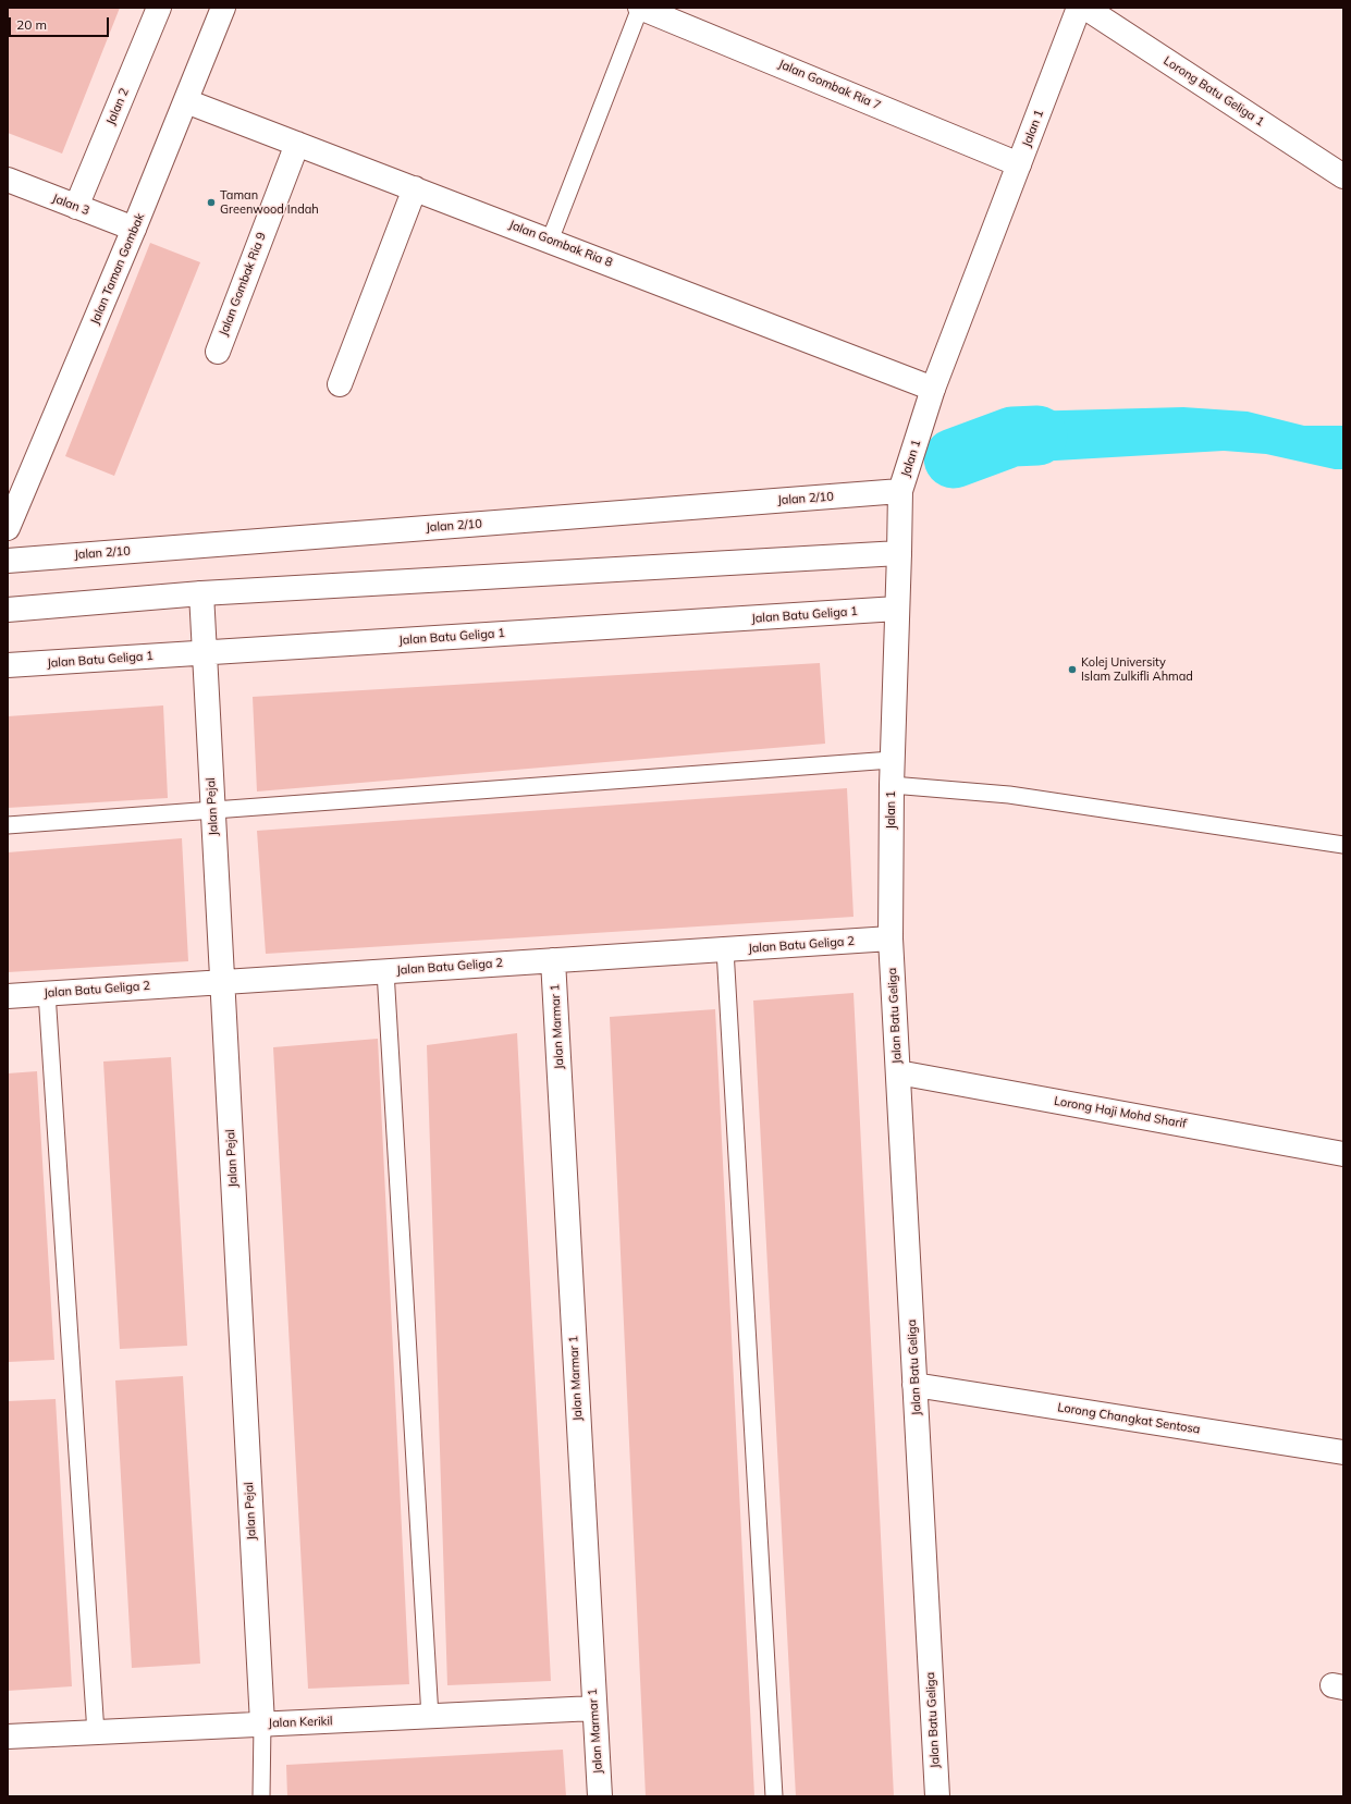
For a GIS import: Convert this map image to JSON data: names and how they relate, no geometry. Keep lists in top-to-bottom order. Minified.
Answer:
{"streets":{"street":["Jalan Gombak Ria 7","Lorong Batu Geliga 1","Jalan 2","Jalan 1","Jalan 3","Jalan Gombak Ria 8","Jalan Taman Gombak","Jalan Gombak Ria 9","Jalan 2/10","Jalan Batu Geliga 1","Jalan Pejal","Jalan Batu Geliga 2","Jalan Batu Geliga","Jalan Marmar 1","Lorong Haji Mohd Sharif","Lorong Changkat Sentosa","Jalan Kerikil"]},"crossings":[["Jalan Gombak Ria 7","Jalan 1"],["Jalan 2","Jalan 3"],["Jalan 1","Jalan Gombak Ria 8"],["Jalan 1","Jalan 2/10"],["Jalan 1","Jalan Batu Geliga 1"],["Jalan 1","Jalan Batu Geliga 2"],["Jalan 1","Jalan Batu Geliga"],["Jalan 3","Jalan Taman Gombak"],["Jalan Gombak Ria 8","Jalan Taman Gombak"],["Jalan Gombak Ria 8","Jalan Gombak Ria 9"],["Jalan Batu Geliga 1","Jalan Pejal"],["Jalan Pejal","Jalan Batu Geliga 2"],["Jalan Pejal","Jalan Kerikil"],["Jalan Batu Geliga 2","Jalan Batu Geliga"],["Jalan Batu Geliga 2","Jalan Marmar 1"],["Jalan Batu Geliga","Lorong Haji Mohd Sharif"],["Jalan Batu Geliga","Lorong Changkat Sentosa"],["Jalan Marmar 1","Jalan Kerikil"]],"places":["Taman Greenwood Indah","Kolej University Islam Zulkifli Ahmad"],"scale_bar":"20 m"}
